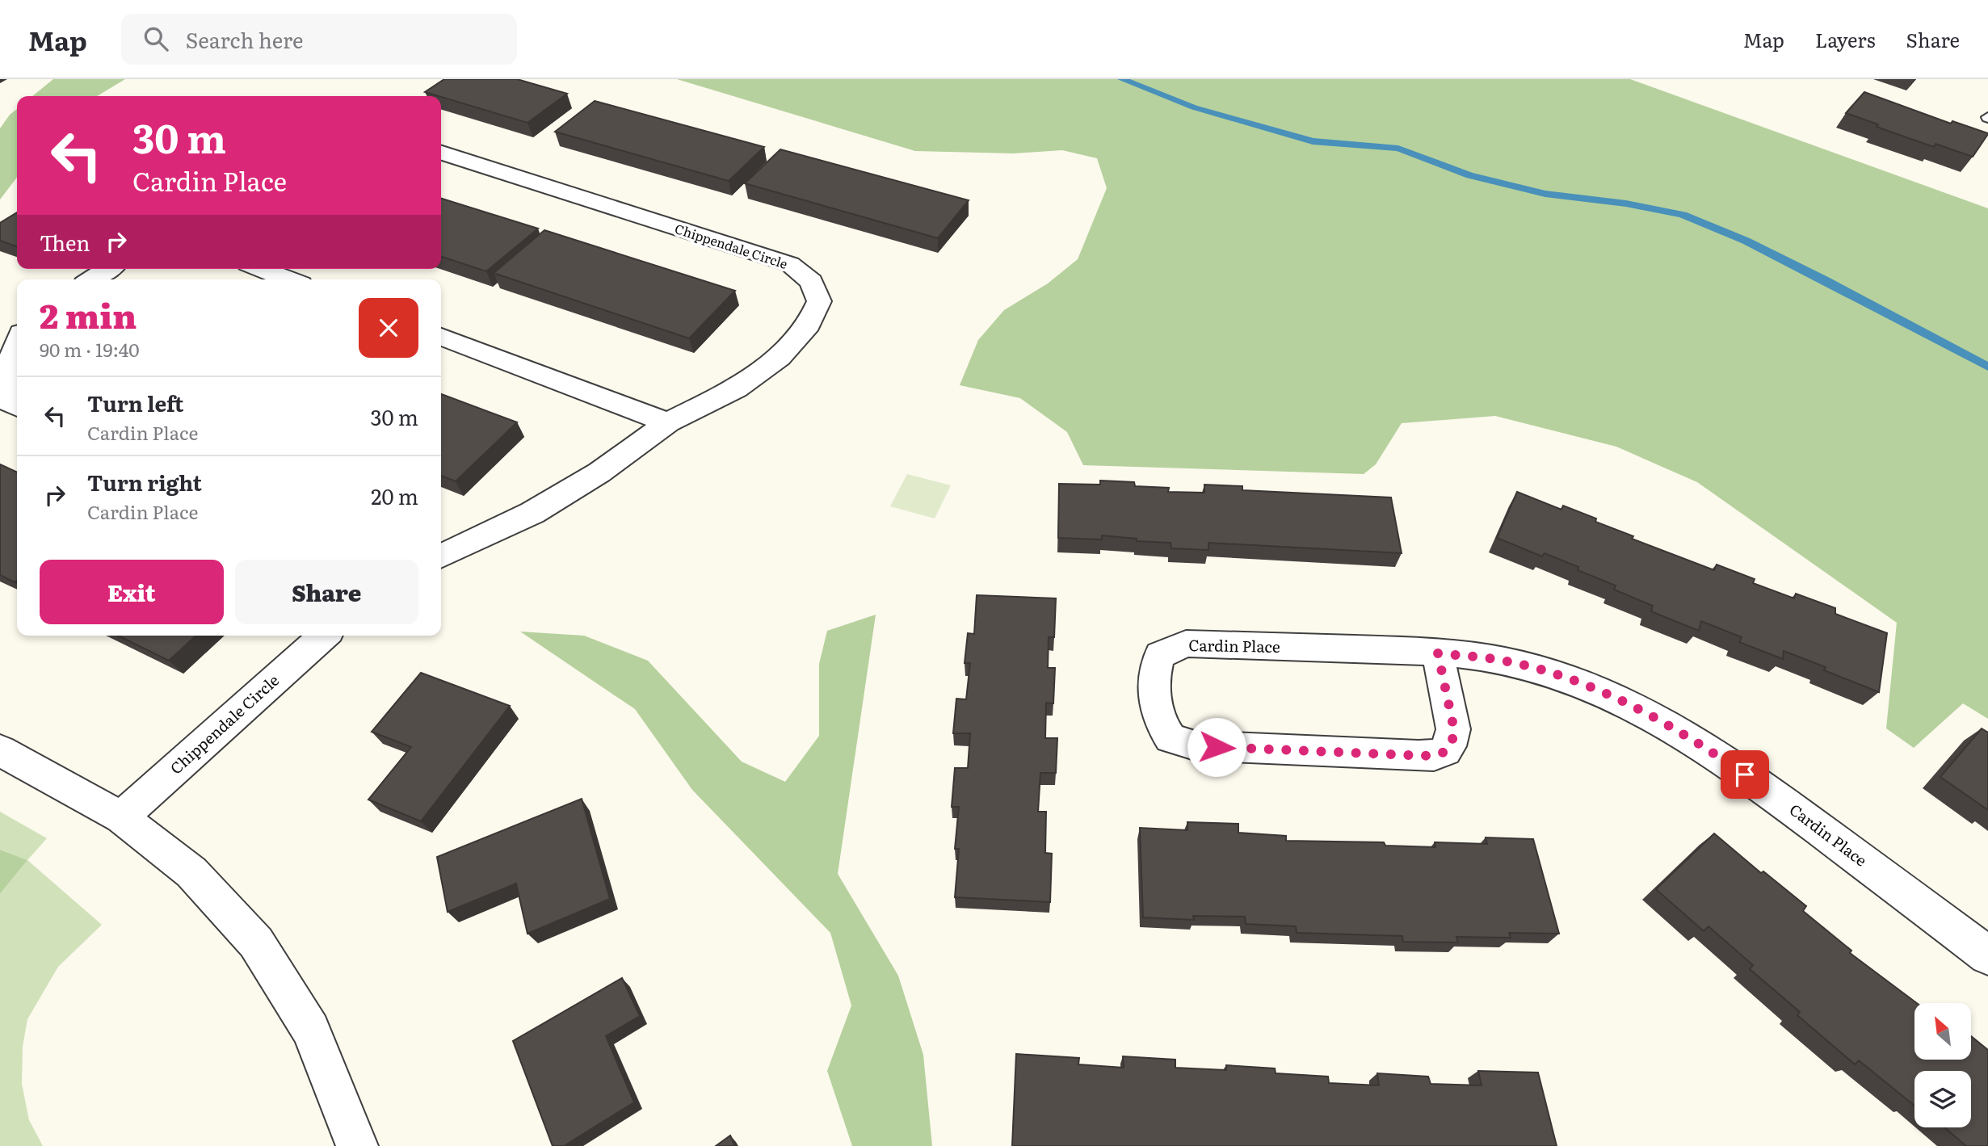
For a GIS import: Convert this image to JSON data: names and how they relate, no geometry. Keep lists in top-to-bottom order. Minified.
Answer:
{"streets":{"street":["Chippendale Circle","Cardin Place"]},"north":"top left","page":{"header":"Map","search":"Search here","nav":["Map","Layers","Share"],"turn":["30 m","Cardin Place"],"then":"Then","heading":["2 min","90 m · 19:40"],"list":[{"name":"Turn left","note":"Cardin Place","value":"30 m"},{"name":"Turn right","note":"Cardin Place","value":"20 m"}],"buttons":["Exit","Share"]}}
